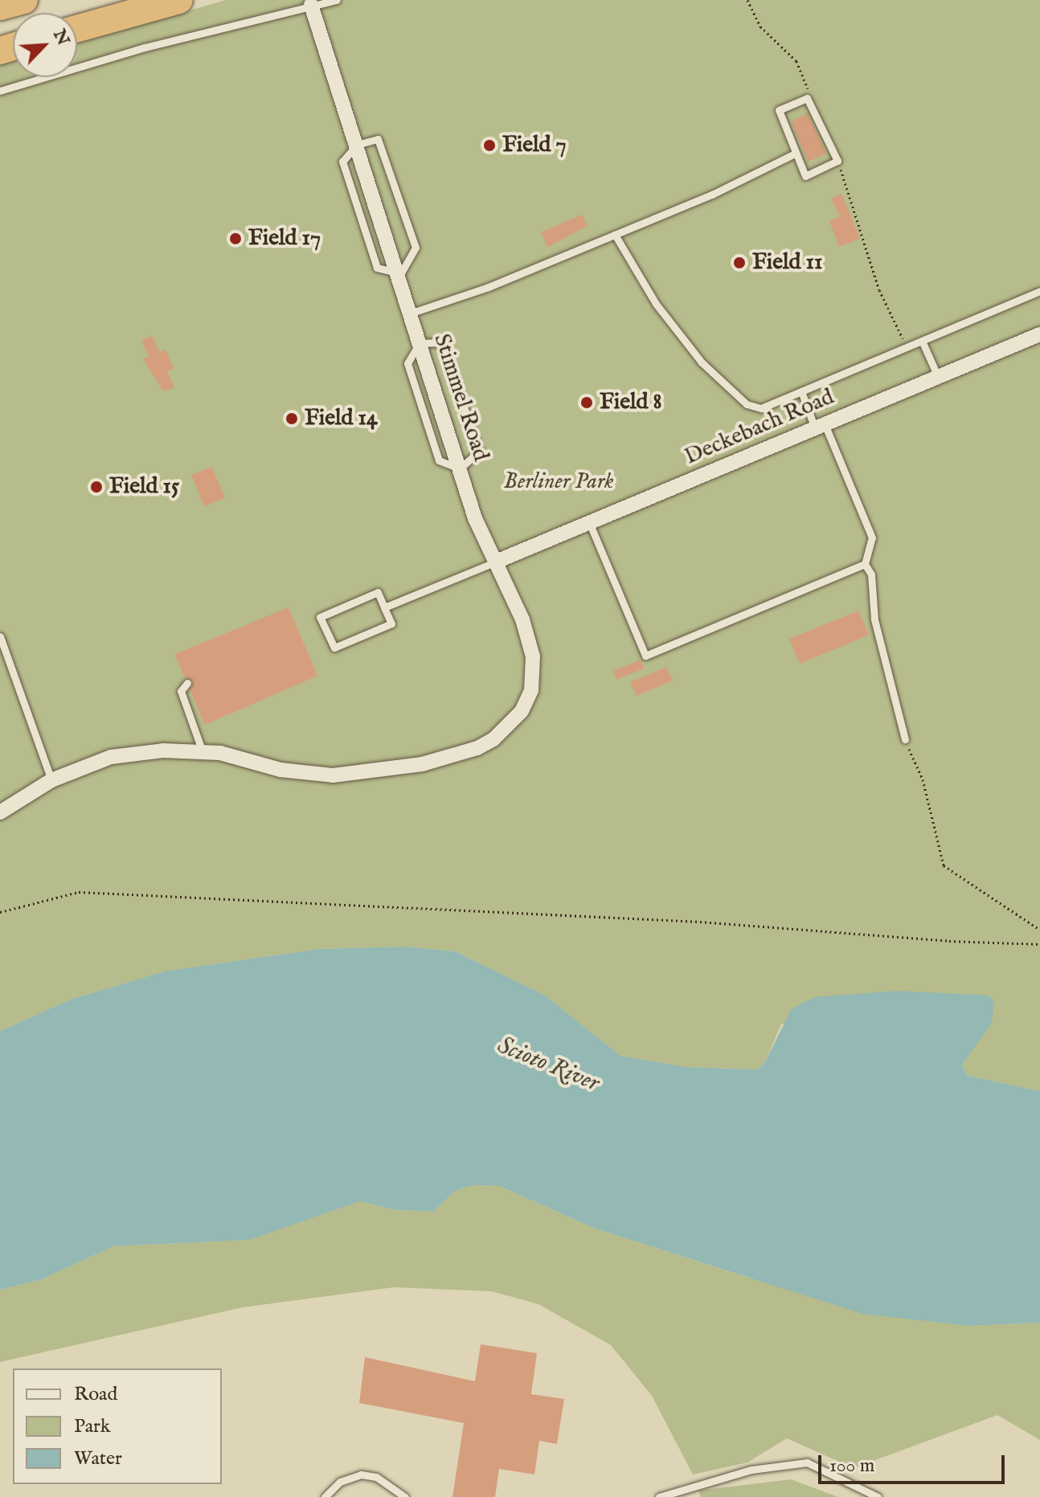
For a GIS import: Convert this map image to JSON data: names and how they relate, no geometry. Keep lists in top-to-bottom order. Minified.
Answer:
{"streets":{"street":["Stimmel Road","Deckebach Road"]},"crossings":[["Stimmel Road","Deckebach Road"]],"water":["Scioto River"],"parks":["Berliner Park"],"places":["Field 7","Field 17","Field 11","Field 8","Field 14","Field 15"],"legend":["Road","Park","Water"],"scale_bar":"100 m","north":"top right"}
